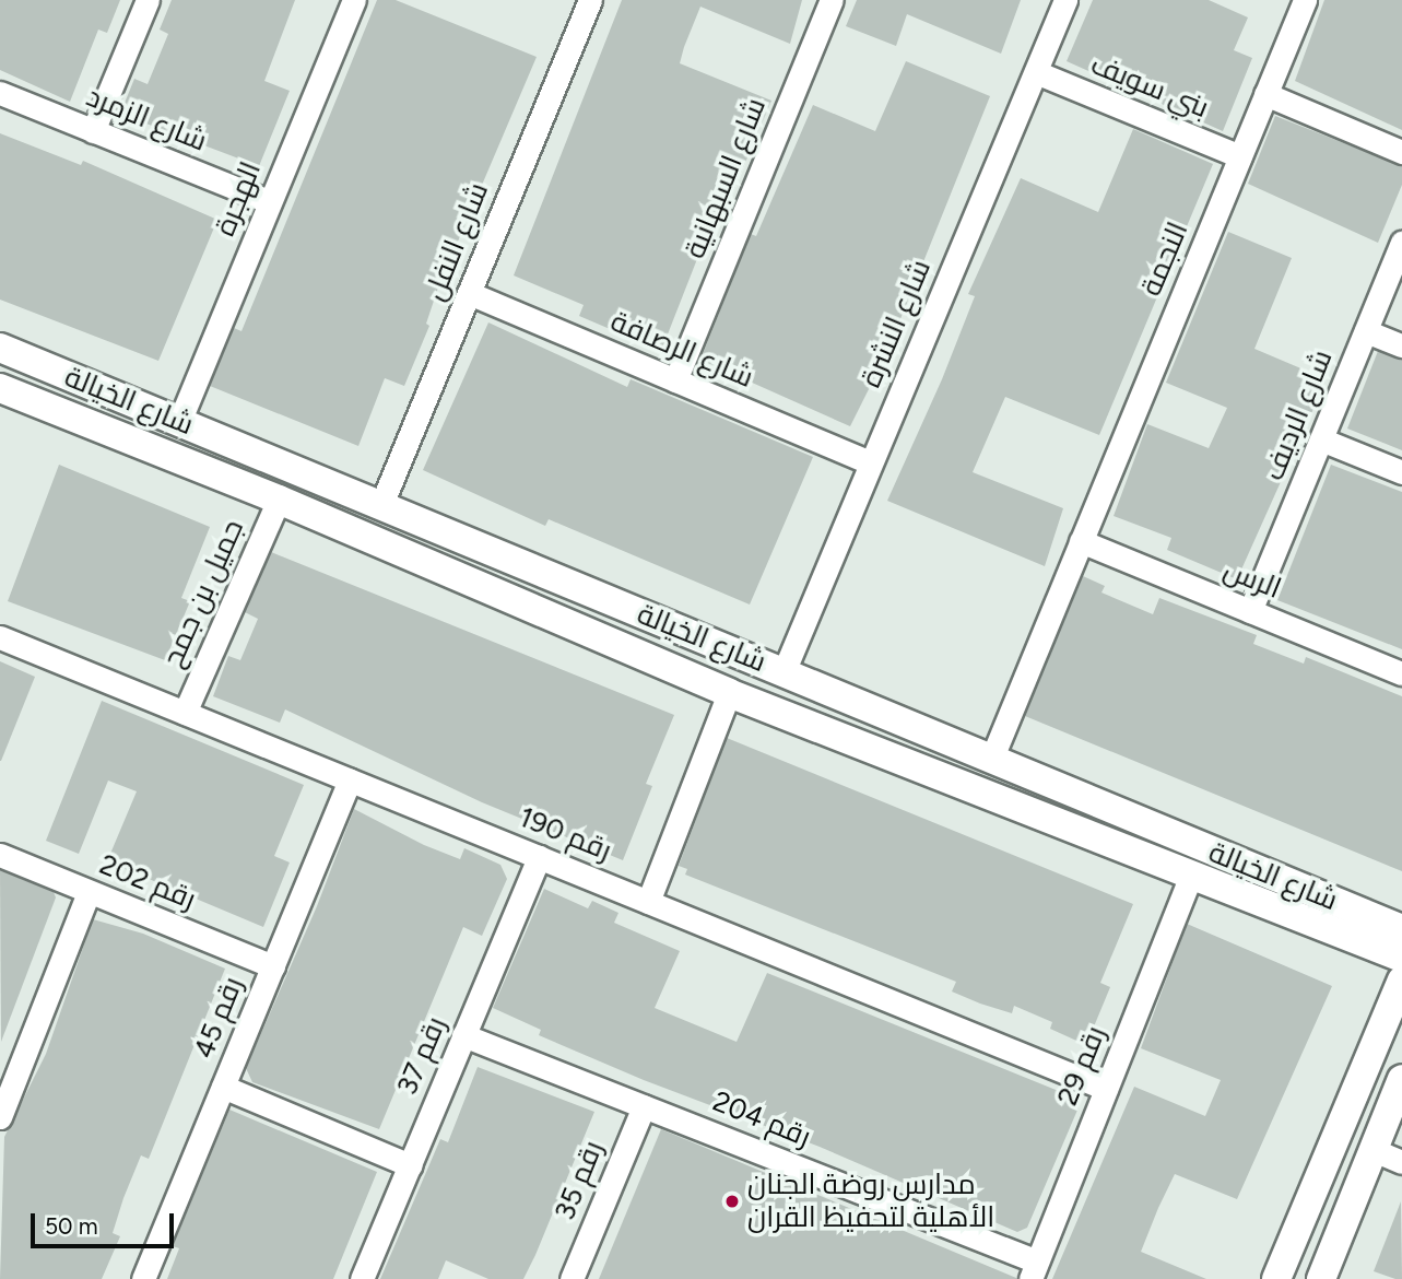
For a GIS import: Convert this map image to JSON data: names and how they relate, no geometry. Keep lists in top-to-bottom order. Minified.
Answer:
{"streets":{"street":["بني سويف","شارع الزمرد","شارع السبهانية","الهجرة","شارع النفل","النجمة","شارع النشرة","شارع الرصافة","شارع الخيالة","شارع الرديف","الرس","جميل بن جمح","رقم 190","رقم 202","رقم 45","رقم 37","رقم 29","رقم 204","رقم 35"]},"crossings":[["بني سويف","النجمة"],["بني سويف","شارع النشرة"],["شارع الزمرد","الهجرة"],["شارع السبهانية","شارع الرصافة"],["الهجرة","شارع الخيالة"],["شارع النفل","شارع الرصافة"],["شارع النفل","شارع الخيالة"],["النجمة","شارع الخيالة"],["النجمة","الرس"],["شارع النشرة","شارع الرصافة"],["شارع النشرة","شارع الخيالة"],["شارع الخيالة","جميل بن جمح"],["شارع الخيالة","رقم 29"],["شارع الرديف","الرس"],["جميل بن جمح","رقم 190"],["رقم 190","رقم 45"],["رقم 190","رقم 37"],["رقم 190","رقم 29"],["رقم 202","رقم 45"],["رقم 37","رقم 204"],["رقم 29","رقم 204"],["رقم 204","رقم 35"]],"places":["مدارس روضة الجنان الأهلية لتحفيظ القران"],"scale_bar":"50 m"}
